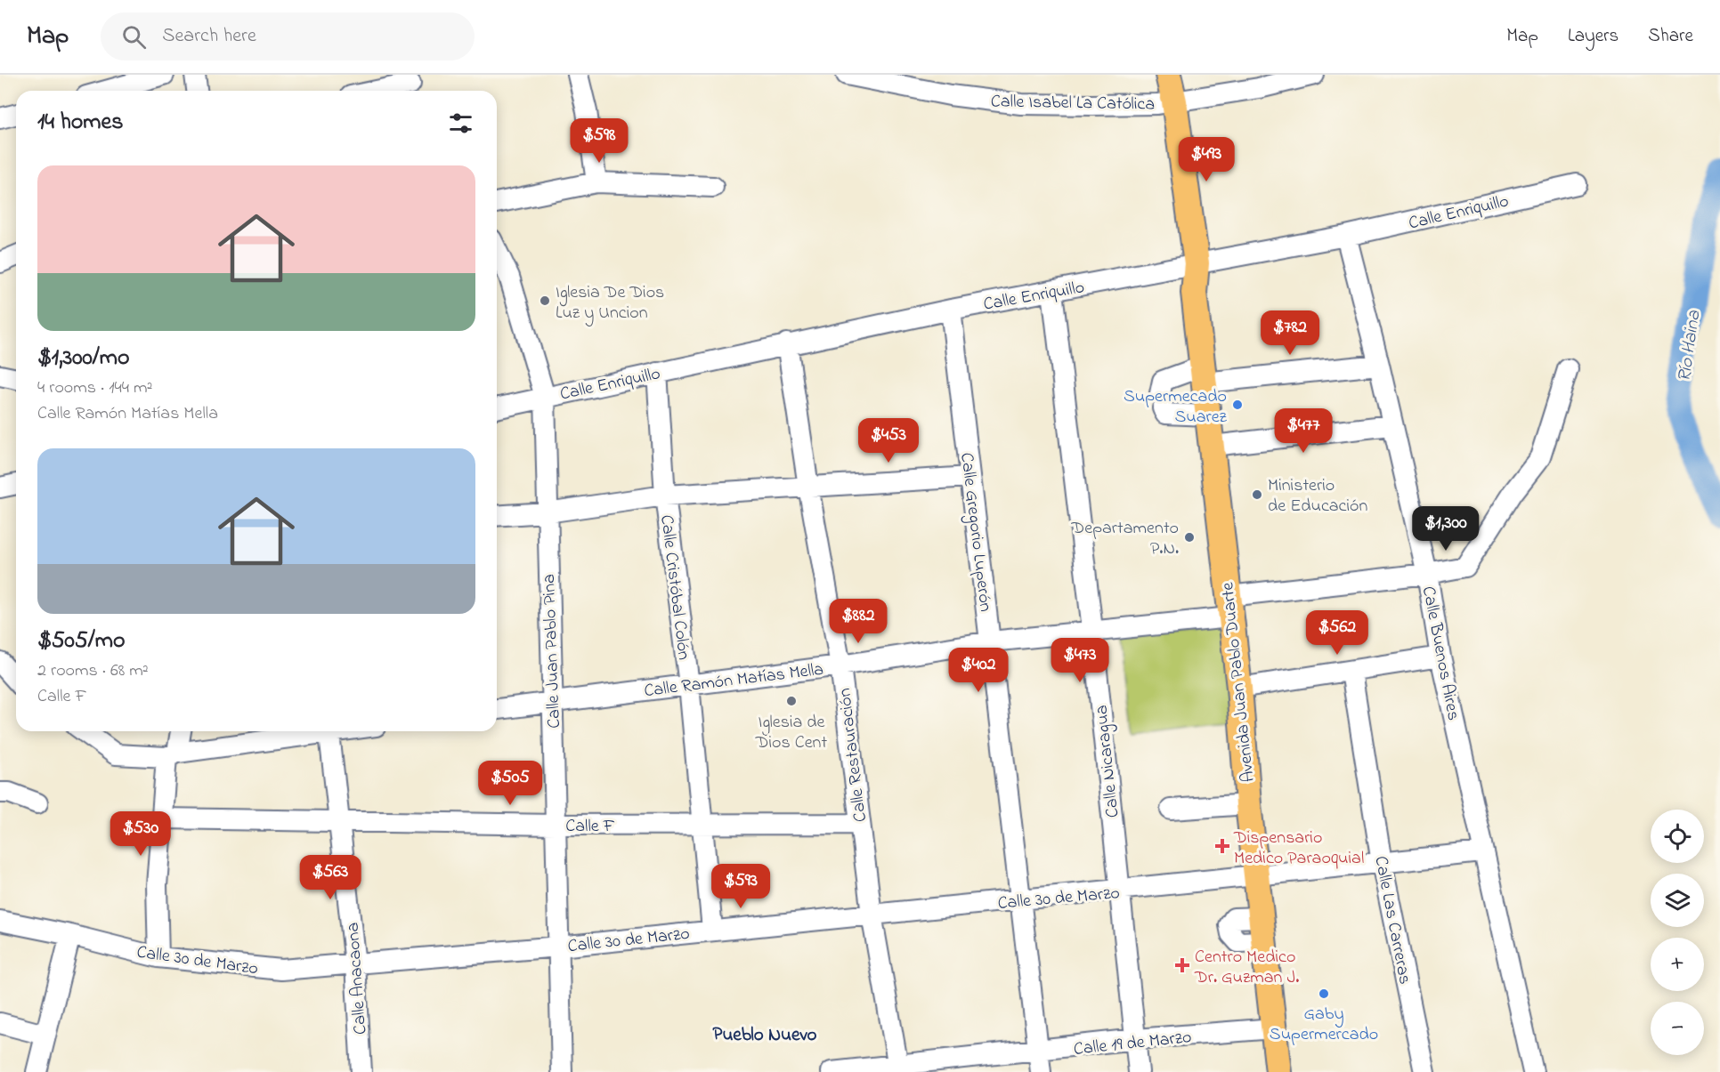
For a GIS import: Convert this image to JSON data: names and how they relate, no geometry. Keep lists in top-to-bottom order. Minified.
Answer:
{"streets":{"main road":["Avenida Juan Pablo Duarte"],"street":["Calle Isabel La Católica","Calle Enriquillo","Calle Gregorio Luperón","Calle Cristóbal Colón","Calle Juan Pablo Pina","Calle Buenos Aires","Calle Ramón Matías Mella","Calle Restauración","Calle Nicaragua","Calle F","Calle 30 de Marzo","Calle Las Carreras","Calle Anacaona","Calle 19 de Marzo"]},"crossings":[["Calle Isabel La Católica","Avenida Juan Pablo Duarte"],["Calle Enriquillo","Calle Gregorio Luperón"],["Calle Enriquillo","Calle Cristóbal Colón"],["Calle Enriquillo","Calle Juan Pablo Pina"],["Calle Enriquillo","Calle Buenos Aires"],["Calle Enriquillo","Avenida Juan Pablo Duarte"],["Calle Enriquillo","Calle Restauración"],["Calle Enriquillo","Calle Nicaragua"],["Calle Gregorio Luperón","Calle Ramón Matías Mella"],["Calle Gregorio Luperón","Calle 30 de Marzo"],["Calle Gregorio Luperón","Calle 19 de Marzo"],["Calle Cristóbal Colón","Calle Ramón Matías Mella"],["Calle Cristóbal Colón","Calle F"],["Calle Cristóbal Colón","Calle 30 de Marzo"],["Calle Juan Pablo Pina","Calle Ramón Matías Mella"],["Calle Juan Pablo Pina","Calle F"],["Calle Juan Pablo Pina","Calle 30 de Marzo"],["Calle Buenos Aires","Calle Ramón Matías Mella"],["Calle Buenos Aires","Calle 30 de Marzo"],["Calle Ramón Matías Mella","Avenida Juan Pablo Duarte"],["Calle Ramón Matías Mella","Calle Restauración"],["Calle Ramón Matías Mella","Calle Nicaragua"],["Avenida Juan Pablo Duarte","Calle 30 de Marzo"],["Avenida Juan Pablo Duarte","Calle 19 de Marzo"],["Calle Restauración","Calle F"],["Calle Restauración","Calle 30 de Marzo"],["Calle Restauración","Calle 19 de Marzo"],["Calle Nicaragua","Calle 30 de Marzo"],["Calle Nicaragua","Calle 19 de Marzo"],["Calle F","Calle Anacaona"],["Calle 30 de Marzo","Calle Las Carreras"],["Calle 30 de Marzo","Calle Anacaona"]],"districts":["Pueblo Nuevo"],"water":["Río Haina"],"places":{"other":["Iglesia De Dios Luz y Uncion","Supermecado Suarez","Ministerio de Educación","Departamento P.N.","Iglesia de Dios Cent","Gaby Supermercado"],"health":["Dispensario Medico Paraoquial","Centro Medico Dr. Guzman J."]},"page":{"header":"Map","search":"Search here","nav":["Map","Layers","Share"],"heading":"14 homes","price":["$598","$493","$782","$477","$453","$1,300","$882","$562","$473","$402","$505","$530","$563","$593"],"list":[{"name":"$1,300/mo","note":"4 rooms · 144 m² · Calle Ramón Matías Mella"},{"name":"$505/mo","note":"2 rooms · 68 m² · Calle F"}],"map_buttons":["+","−"]}}
